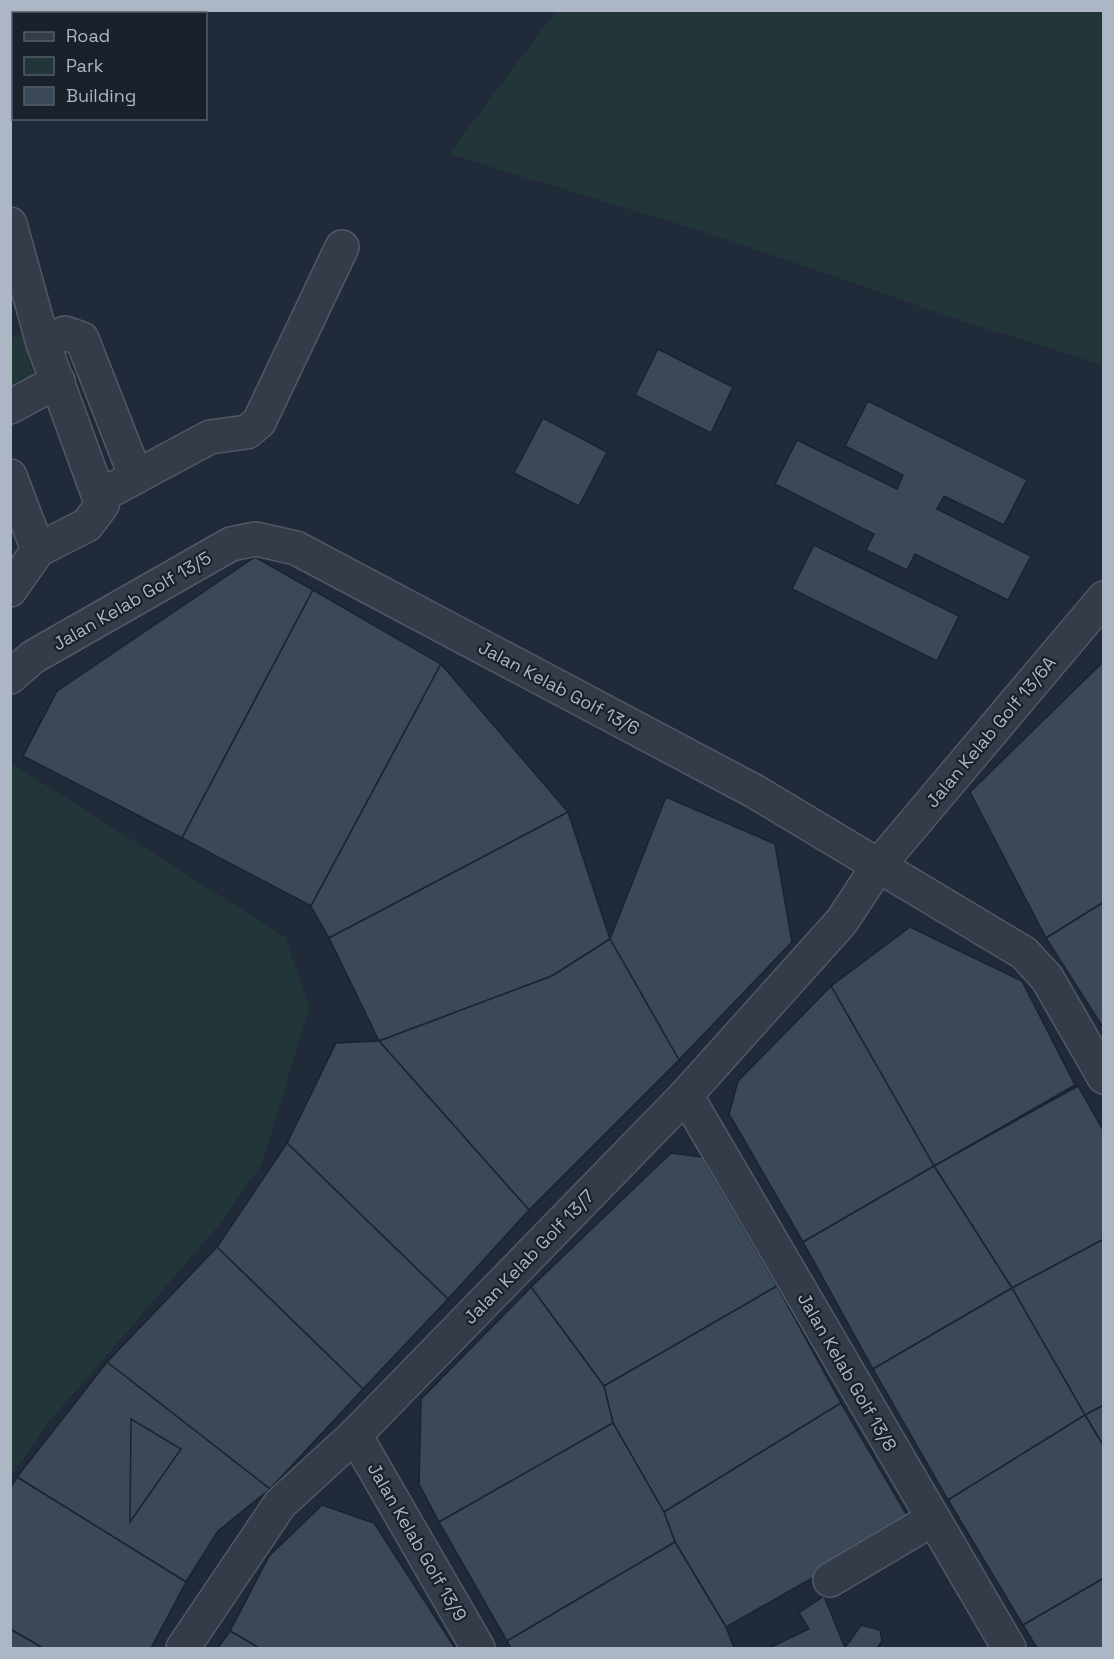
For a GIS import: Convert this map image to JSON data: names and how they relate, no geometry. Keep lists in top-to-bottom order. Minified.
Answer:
{"streets":{"street":["Jalan Kelab Golf 13/5","Jalan Kelab Golf 13/6","Jalan Kelab Golf 13/6A","Jalan Kelab Golf 13/7","Jalan Kelab Golf 13/8","Jalan Kelab Golf 13/9"]},"crossings":[["Jalan Kelab Golf 13/5","Jalan Kelab Golf 13/6"],["Jalan Kelab Golf 13/6","Jalan Kelab Golf 13/6A"],["Jalan Kelab Golf 13/6","Jalan Kelab Golf 13/7"],["Jalan Kelab Golf 13/6A","Jalan Kelab Golf 13/7"],["Jalan Kelab Golf 13/7","Jalan Kelab Golf 13/8"],["Jalan Kelab Golf 13/7","Jalan Kelab Golf 13/9"]],"legend":["Road","Park","Building"]}
